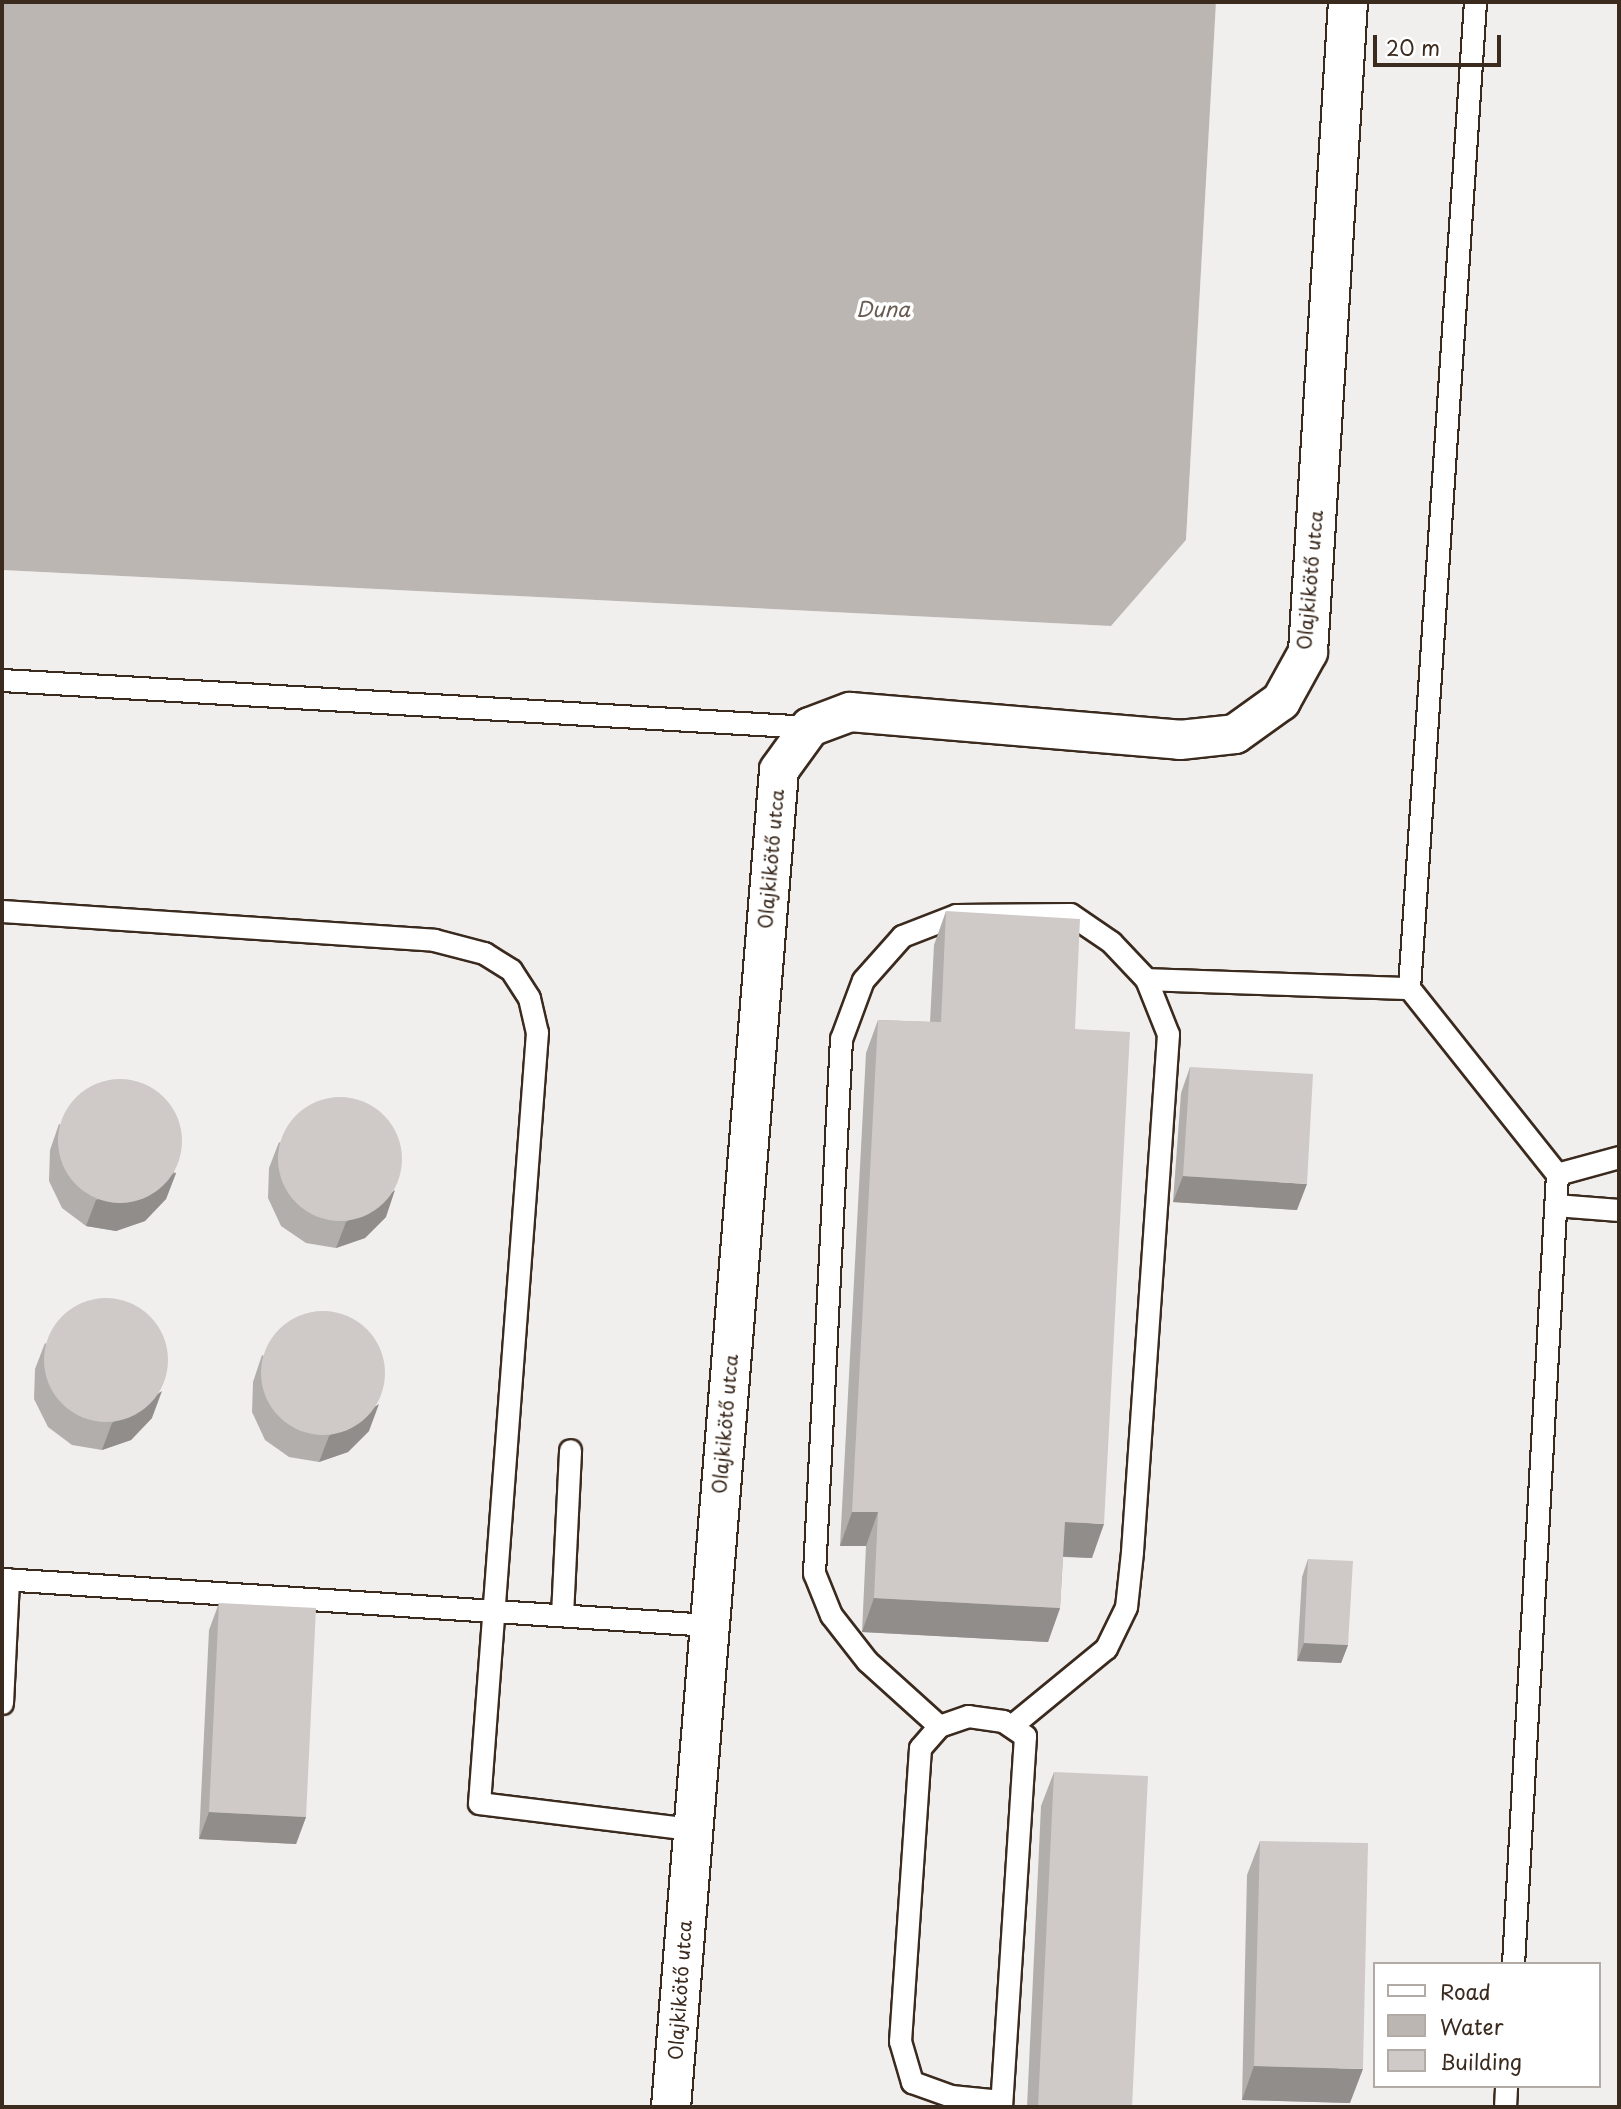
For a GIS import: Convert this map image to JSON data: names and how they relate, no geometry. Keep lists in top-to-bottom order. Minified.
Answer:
{"streets":{"street":["Olajkikötő utca"]},"water":["Duna"],"legend":["Road","Water","Building"],"scale_bar":"20 m"}
